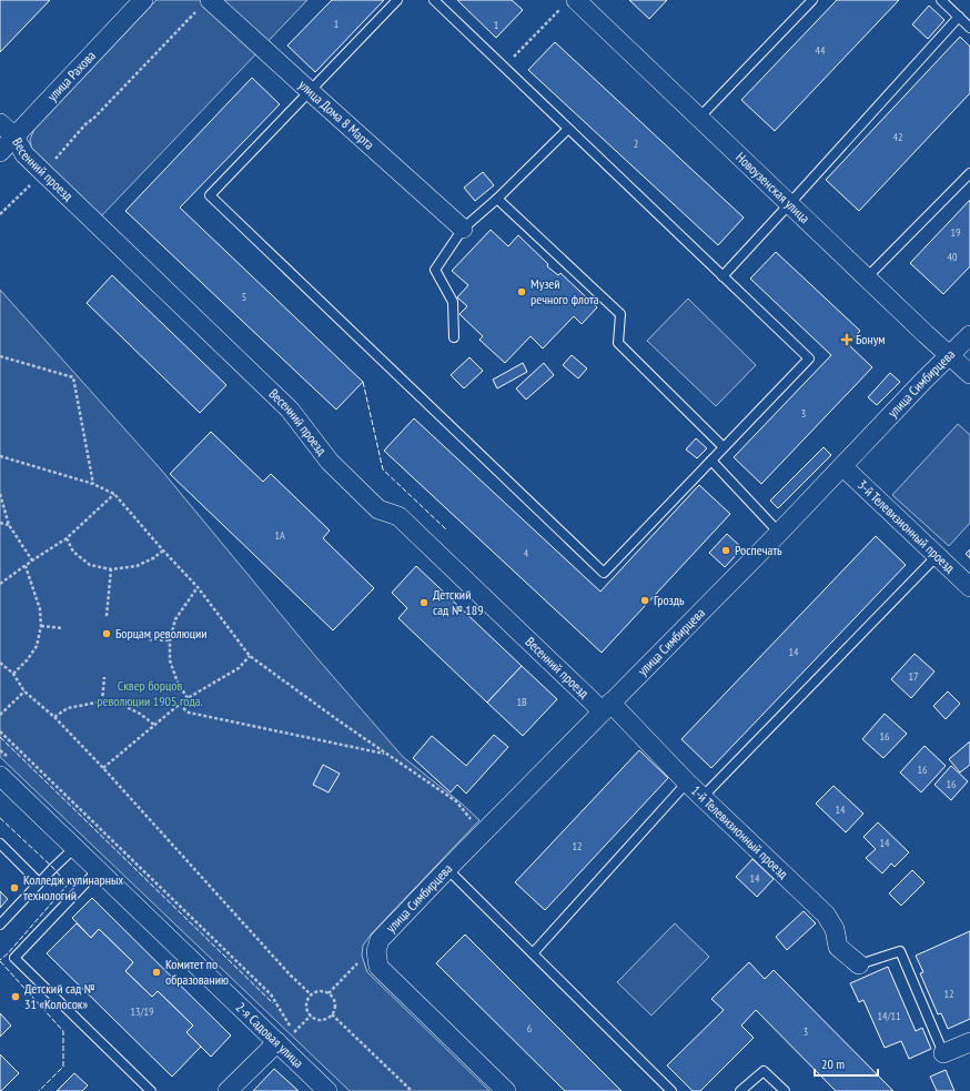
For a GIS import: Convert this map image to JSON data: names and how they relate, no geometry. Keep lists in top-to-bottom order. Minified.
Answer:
{"streets":{"street":["улица Рахова","улица Дома 8 Марта","Весенний проезд","Новоузенская улица","улица Симбирцева","3-й Телевизионный проезд","1-й Телевизионный проезд","2-я Садовая улица"]},"crossings":[["улица Рахова","Весенний проезд"],["Весенний проезд","улица Симбирцева"],["Весенний проезд","1-й Телевизионный проезд"],["Новоузенская улица","улица Симбирцева"],["улица Симбирцева","3-й Телевизионный проезд"],["улица Симбирцева","1-й Телевизионный проезд"]],"parks":["Сквер борцов революции 1905 года."],"places":{"other":["Музей речного флота","Роспечать","Гроздь","Детский сад № 189","Борцам революции","Колледж кулинарных технологий","Комитет по образованию","Детский сад № 31 «Колосок»"],"health":["Бонум"]},"house_numbers":["1","1","44","42","2","19","40","5","3","1А","4","14","17","1В","16","16","16","14","14","12","14","12","13/19","14/11","6","3"],"scale_bar":"20 m"}
